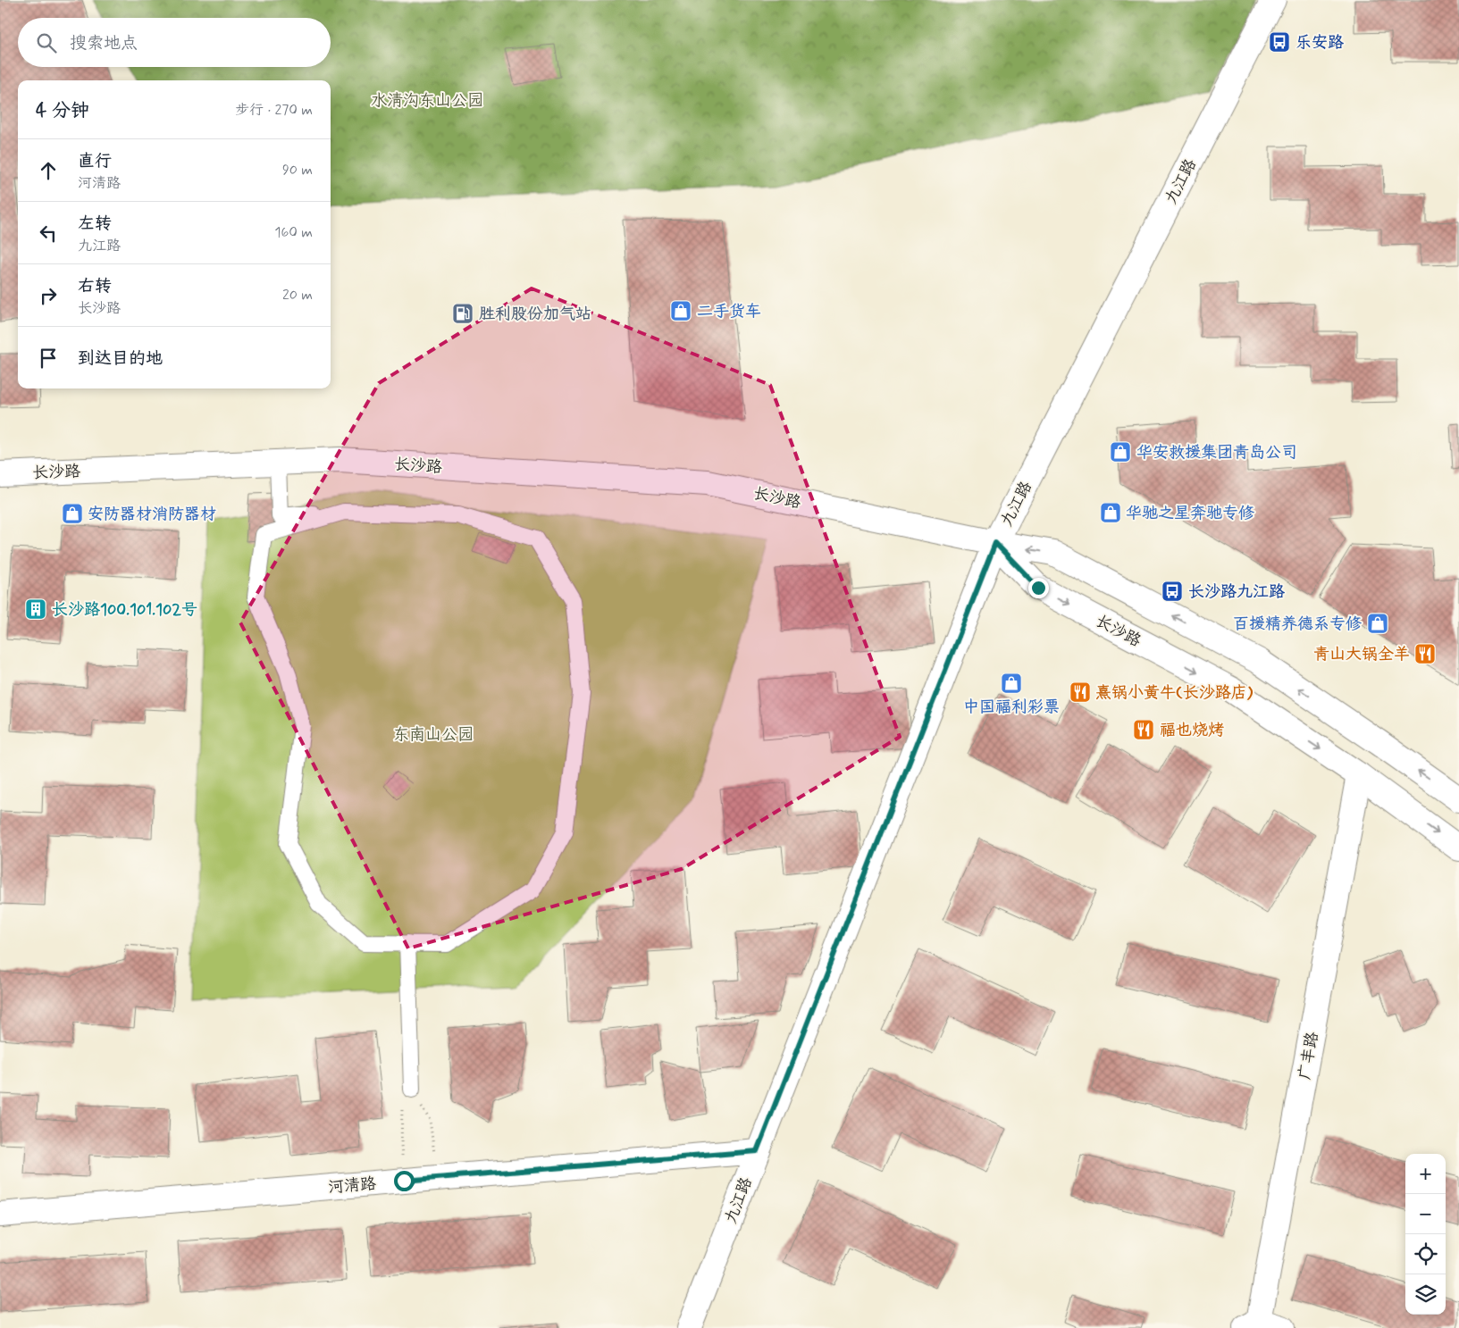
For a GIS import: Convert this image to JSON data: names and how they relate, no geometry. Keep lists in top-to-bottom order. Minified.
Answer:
{"streets":{"street":["九江路","长沙路","广丰路","河清路"]},"crossings":[["九江路","长沙路"],["九江路","河清路"],["长沙路","广丰路"]],"parks":["水清沟东山公园","东南山公园"],"places":{"bus stop":["乐安路","长沙路九江路"],"shop":["二手货车","华安救援集团青岛公司","华驰之星奔驰专修","安防器材消防器材","百援精养德系专修","中国福利彩票"],"fuel station":["胜利股份加气站"],"building":["长沙路100.101.102号"],"restaurant":["青山大锅全羊","熹锅小黄牛(长沙路店)","福也烧烤"]},"page":{"search":"搜索地点","heading":["4 分钟","步行 · 270 m"],"list":[["直行","河清路","90 m"],["左转","九江路","160 m"],["右转","长沙路","20 m"],"到达目的地"],"map_buttons":["+","−"]}}
